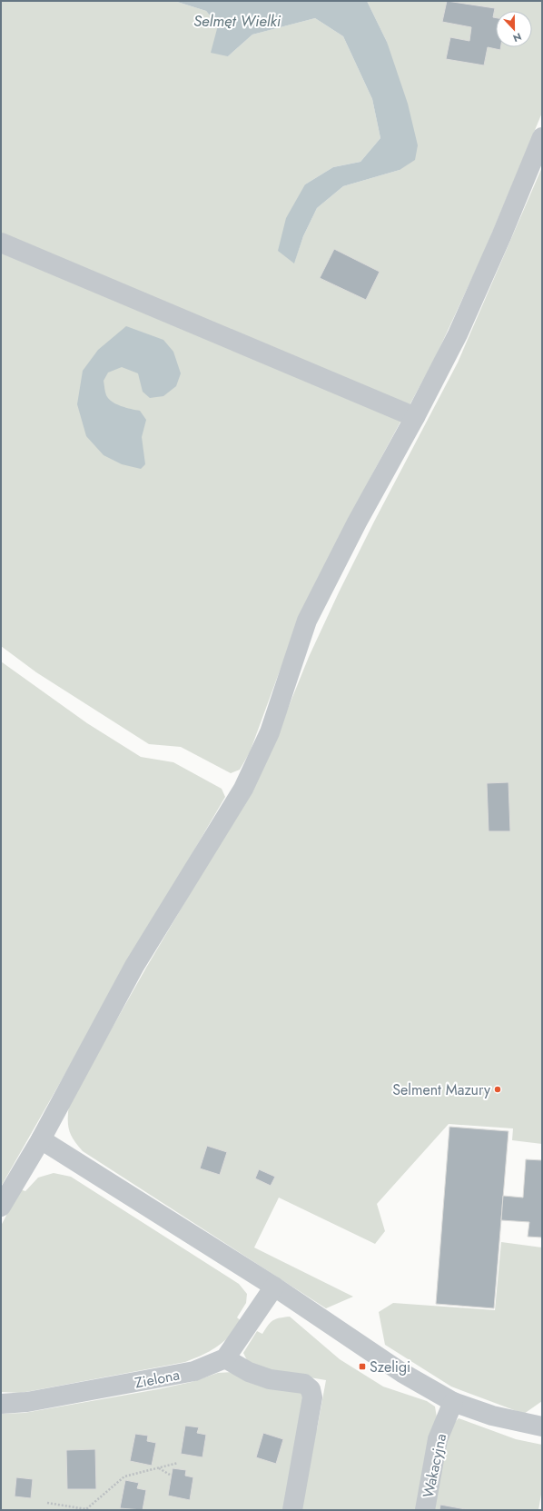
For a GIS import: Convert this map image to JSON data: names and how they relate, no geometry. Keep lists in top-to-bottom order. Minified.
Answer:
{"streets":{"street":["Zielona","Wakacyjna"]},"water":["Selmęt Wielki"],"places":{"other":["Selment Mazury"],"transit":["Szeligi"]},"north":"bottom"}
